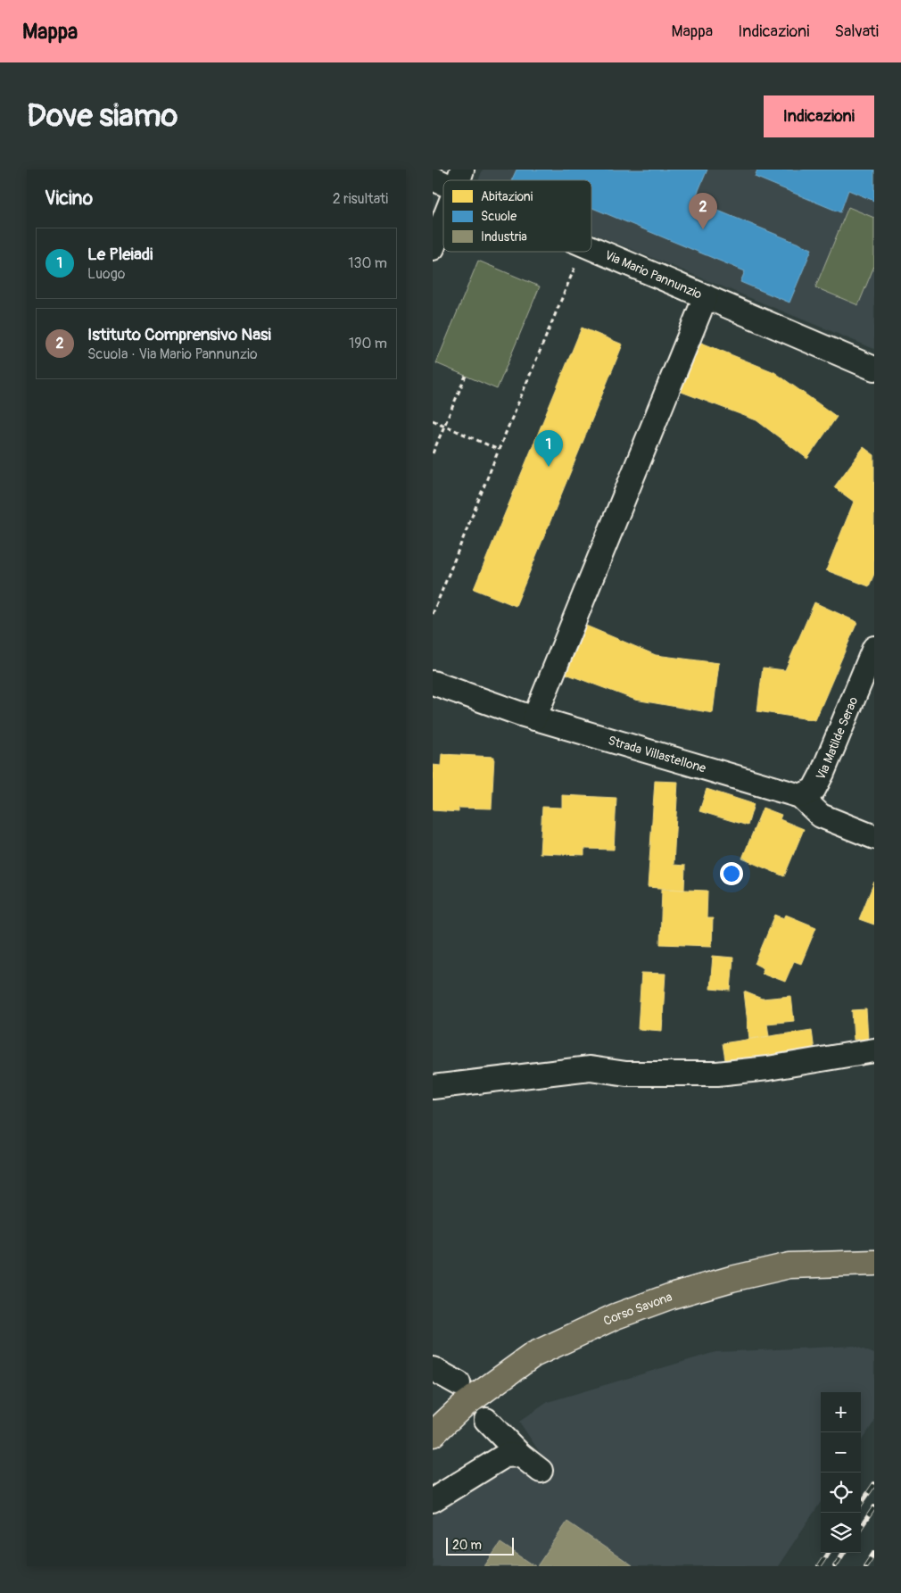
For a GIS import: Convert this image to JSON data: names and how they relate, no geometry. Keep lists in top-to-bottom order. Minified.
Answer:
{"streets":{"main road":["Corso Savona"],"street":["Via Mario Pannunzio","Via Matilde Serao","Strada Villastellone"]},"crossings":[["Via Matilde Serao","Strada Villastellone"]],"legend":["Abitazioni","Scuole","Industria"],"scale_bar":"20 m","page":{"header":"Mappa","nav":["Mappa","Indicazioni","Salvati"],"buttons":"Indicazioni","title":"Dove siamo","heading":["Vicino","2 risultati"],"pins":["2","1"],"list":[{"mark":"1","name":"Le Pleiadi","note":"Luogo","value":"130 m"},{"mark":"2","name":"Istituto Comprensivo Nasi","note":"Scuola · Via Mario Pannunzio","value":"190 m"}],"map_buttons":["+","−"],"scale":"20 m"}}
